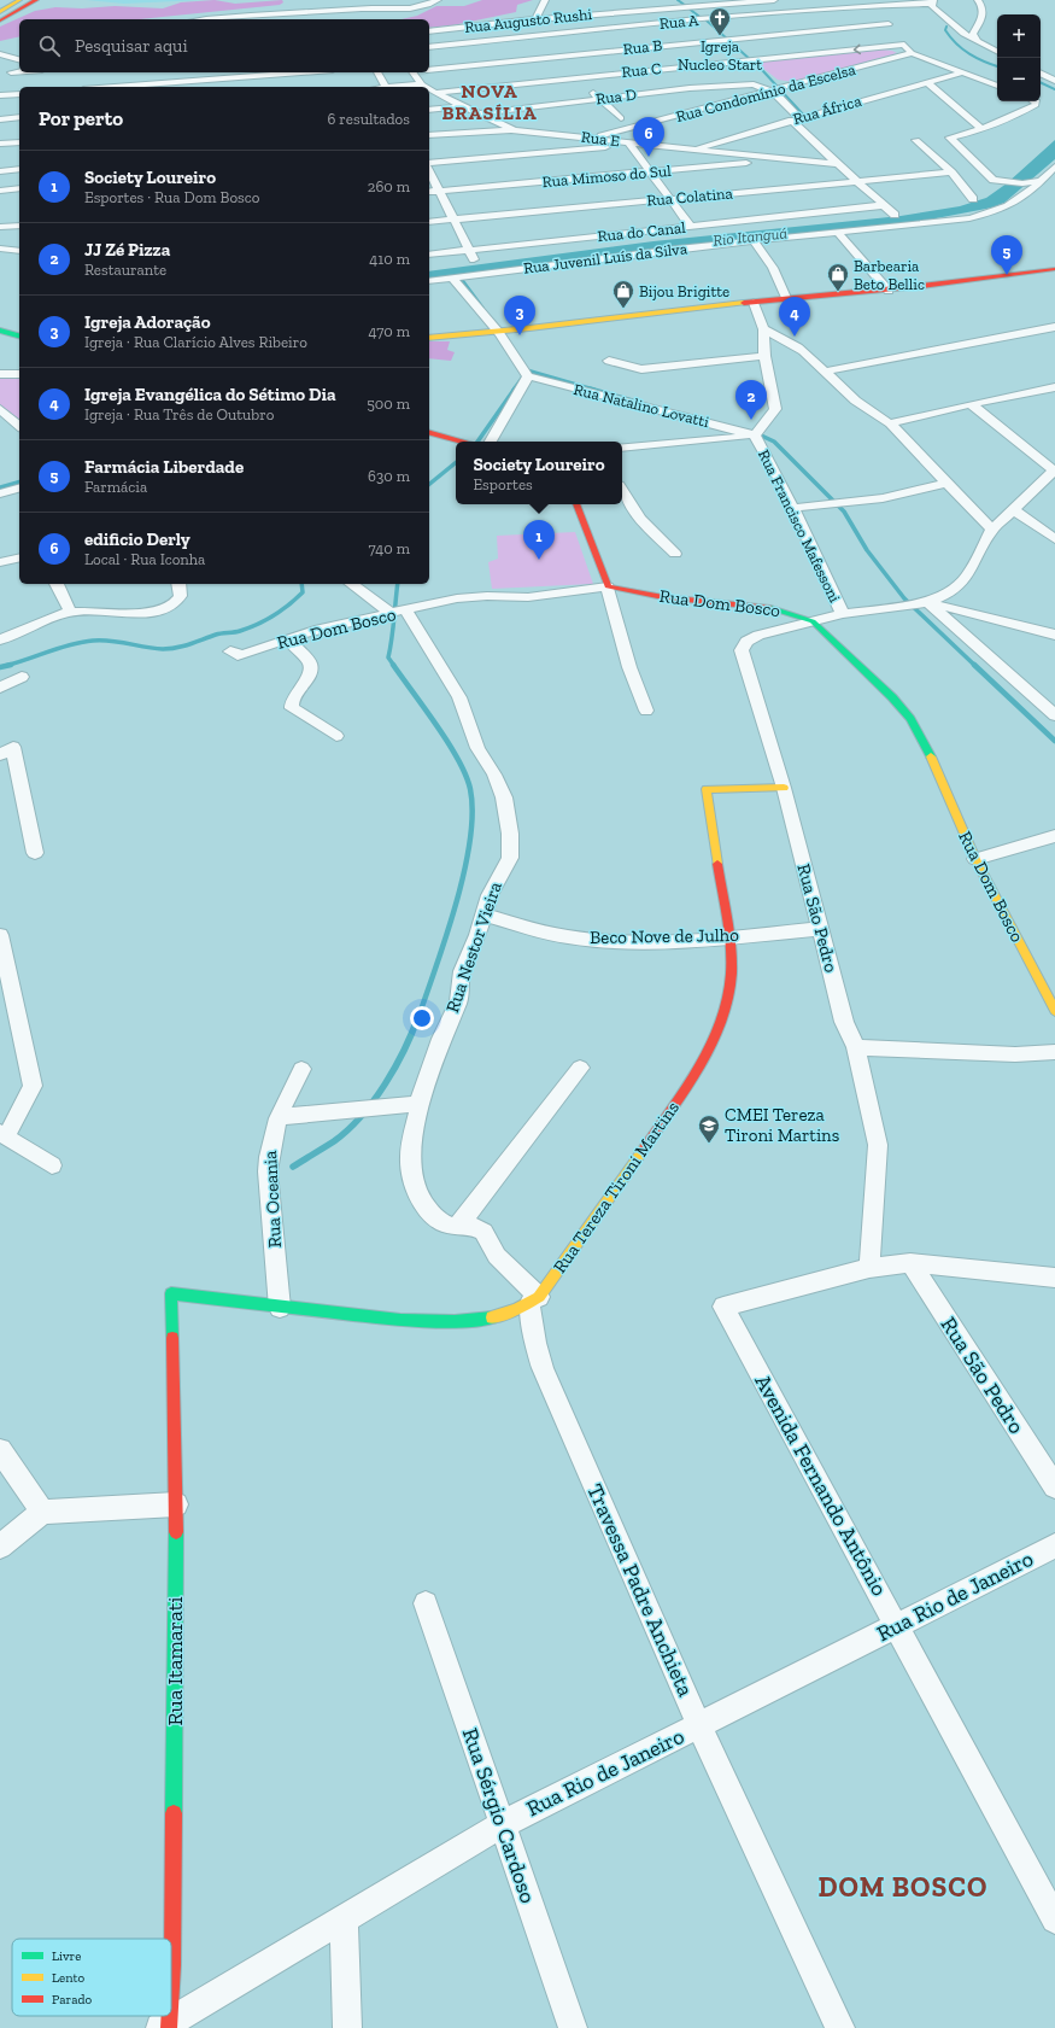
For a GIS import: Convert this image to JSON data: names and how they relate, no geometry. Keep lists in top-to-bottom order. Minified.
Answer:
{"streets":{"main road":["Rua Dom Bosco","Rua Tereza Tironi Martins","Rua Itamarati"],"street":["Rua Augusto Rushi","Rua A","Rua B","Rua C","Rua Condomínio da Escelsa","Rua D","Rua África","Rua E","Rua Mimoso do Sul","Rua Colatina","Rua do Canal","Rua Juvenil Luís da Silva","Rua Natalino Lovatti","Rua Francisco Mafessoni","Rua São Pedro","Beco Nove de Julho","Rua Nestor Vieira","Rua Oceania","Avenida Fernando Antônio","Travessa Padre Anchieta","Rua Rio de Janeiro","Rua Sérgio Cardoso"]},"crossings":[["Rua A","Rua B"],["Rua C","Rua E"],["Rua Condomínio da Escelsa","Rua E"],["Rua D","Rua E"],["Rua África","Rua E"],["Rua E","Rua Mimoso do Sul"],["Rua Natalino Lovatti","Rua Francisco Mafessoni"],["Rua Dom Bosco","Rua São Pedro"],["Rua Dom Bosco","Rua Nestor Vieira"],["Rua São Pedro","Beco Nove de Julho"],["Rua São Pedro","Rua Tereza Tironi Martins"],["Rua São Pedro","Avenida Fernando Antônio"],["Beco Nove de Julho","Rua Nestor Vieira"],["Beco Nove de Julho","Rua Tereza Tironi Martins"],["Rua Nestor Vieira","Rua Tereza Tironi Martins"],["Rua Nestor Vieira","Travessa Padre Anchieta"],["Rua Tereza Tironi Martins","Travessa Padre Anchieta"],["Rua Oceania","Rua Itamarati"],["Avenida Fernando Antônio","Rua Rio de Janeiro"],["Travessa Padre Anchieta","Rua Rio de Janeiro"],["Rua Rio de Janeiro","Rua Sérgio Cardoso"]],"districts":["NOVA BRASÍLIA","DOM BOSCO"],"water":["Rio Itanguá"],"places":{"church":["Igreja Nucleo Start"],"shop":["Barbearia Beto Bellic","Bijou Brigitte"],"school or university":["CMEI Tereza Tironi Martins"]},"legend":["Livre","Lento","Parado"],"page":{"map_buttons":["+","−"],"search":"Pesquisar aqui","heading":["Por perto","6 resultados"],"pins":["6","5","3","4","2","1"],"list":[{"mark":"1","name":"Society Loureiro","note":"Esportes · Rua Dom Bosco","value":"260 m"},{"mark":"2","name":"JJ Zé Pizza","note":"Restaurante","value":"410 m"},{"mark":"3","name":"Igreja Adoração","note":"Igreja · Rua Clarício Alves Ribeiro","value":"470 m"},{"mark":"4","name":"Igreja Evangélica do Sétimo Dia","note":"Igreja · Rua Três de Outubro","value":"500 m"},{"mark":"5","name":"Farmácia Liberdade","note":"Farmácia","value":"630 m"},{"mark":"6","name":"edificio Derly","note":"Local · Rua Iconha","value":"740 m"}],"popup":["Society Loureiro","Esportes"]}}
